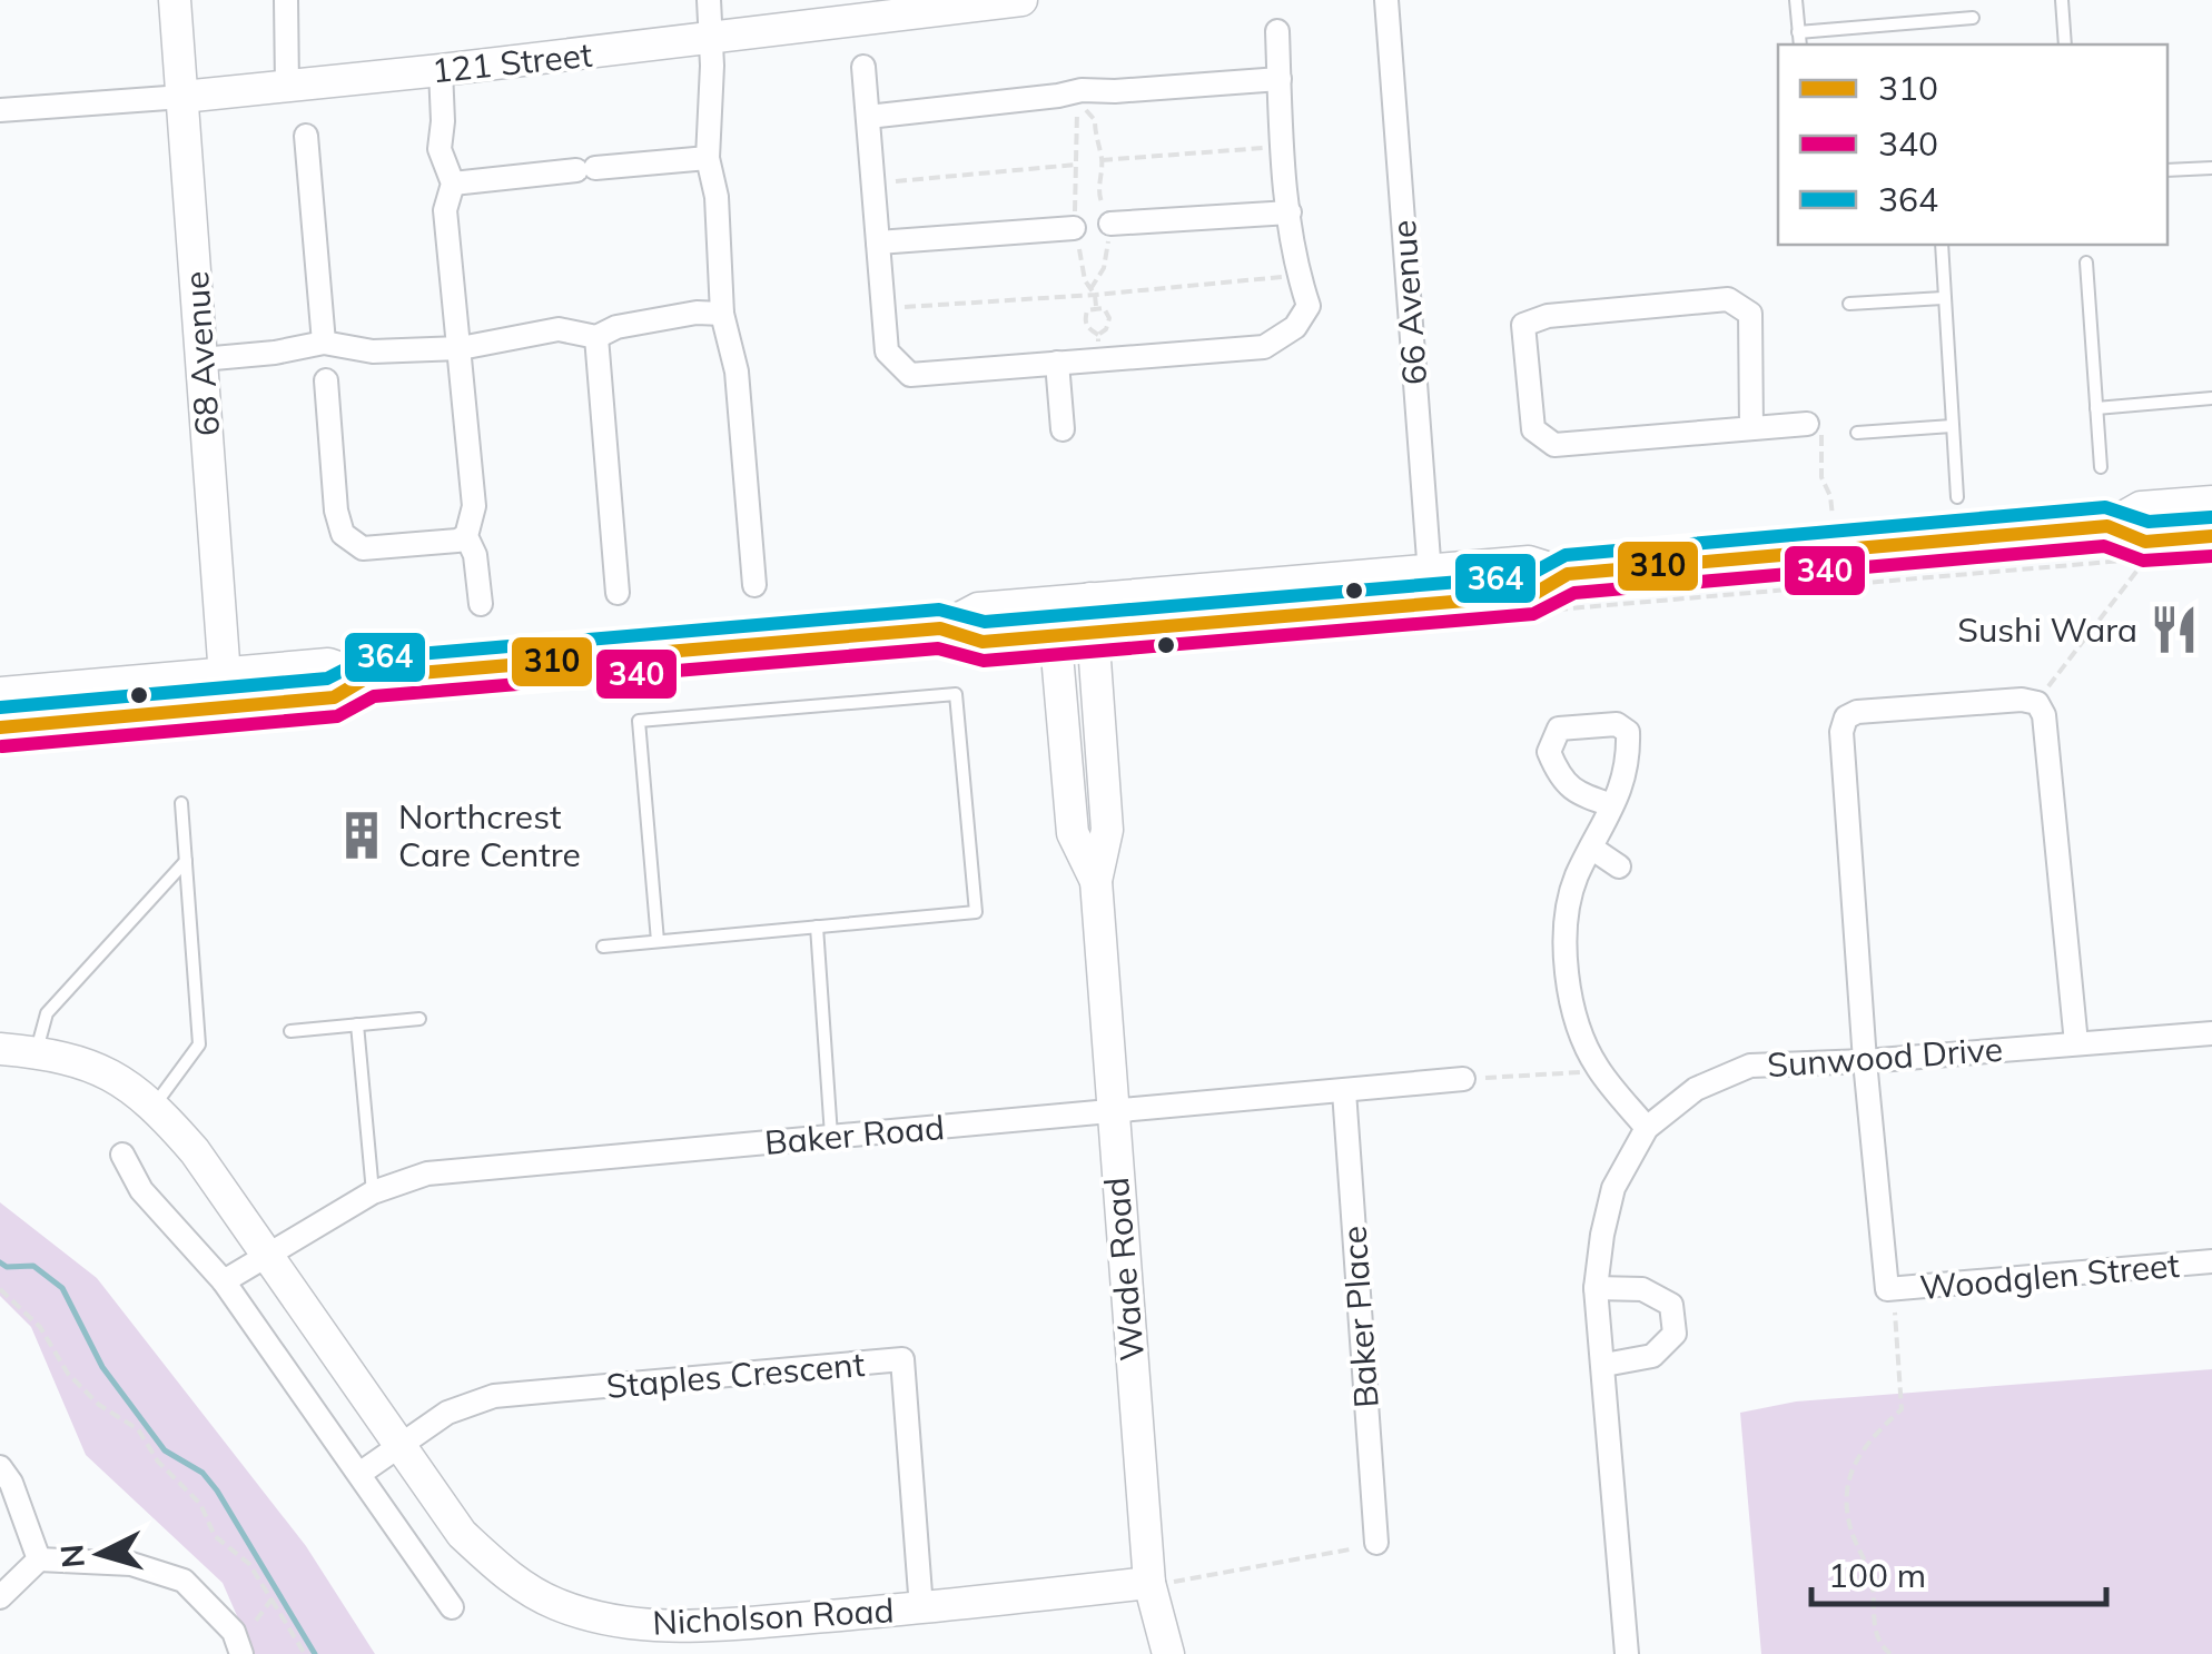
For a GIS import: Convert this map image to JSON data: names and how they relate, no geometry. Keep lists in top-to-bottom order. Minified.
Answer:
{"streets":{"street":["121 Street","66 Avenue","68 Avenue","Sunwood Drive","Baker Road","Wade Road","Woodglen Street","Baker Place","Staples Crescent","Nicholson Road"]},"crossings":[["121 Street","68 Avenue"],["Sunwood Drive","Woodglen Street"],["Baker Road","Wade Road"],["Baker Road","Baker Place"],["Baker Road","Nicholson Road"],["Wade Road","Nicholson Road"],["Staples Crescent","Nicholson Road"]],"places":{"restaurant":["Sushi Wara"],"building":["Northcrest Care Centre"]},"lines":["transit line 364","transit line 310","transit line 340"],"legend":["310","340","364"],"scale_bar":"100 m","north":"left"}
